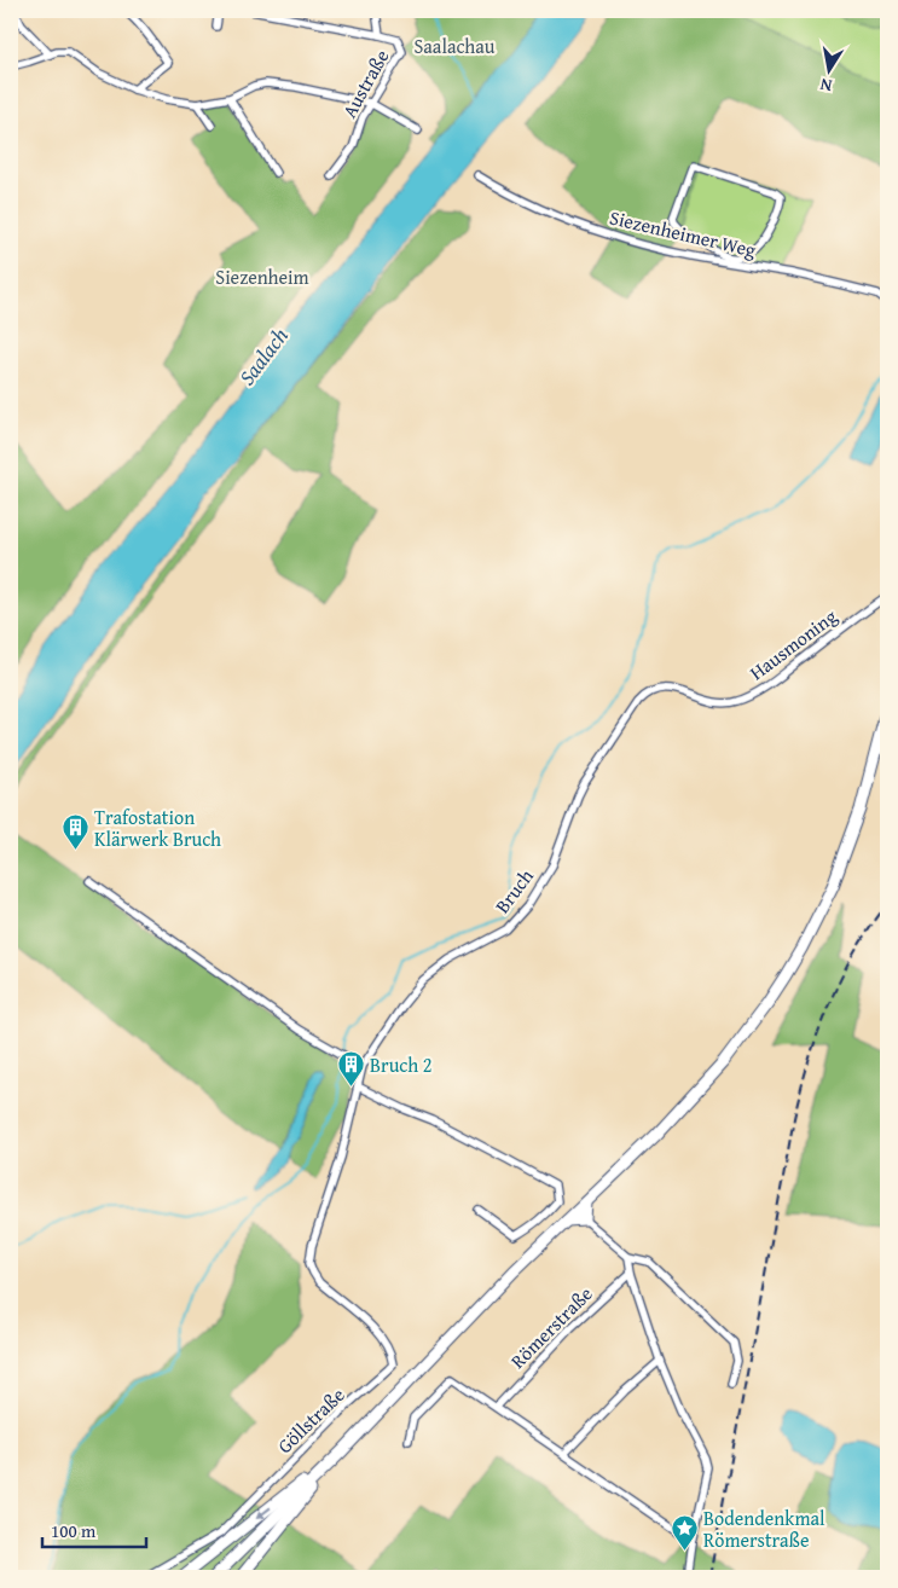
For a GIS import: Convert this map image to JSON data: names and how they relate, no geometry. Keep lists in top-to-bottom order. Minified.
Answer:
{"streets":{"street":["Austraße","Siezenheimer Weg","Hausmoning","Bruch","Römerstraße","Göllstraße"]},"crossings":[["Hausmoning","Bruch"],["Bruch","Göllstraße"]],"water":["Saalach"],"parks":["Saalachau","Siezenheim"],"places":{"building":["Trafostation Klärwerk Bruch","Bruch 2"],"place":["Bodendenkmal Römerstraße"]},"scale_bar":"100 m","north":"bottom"}
